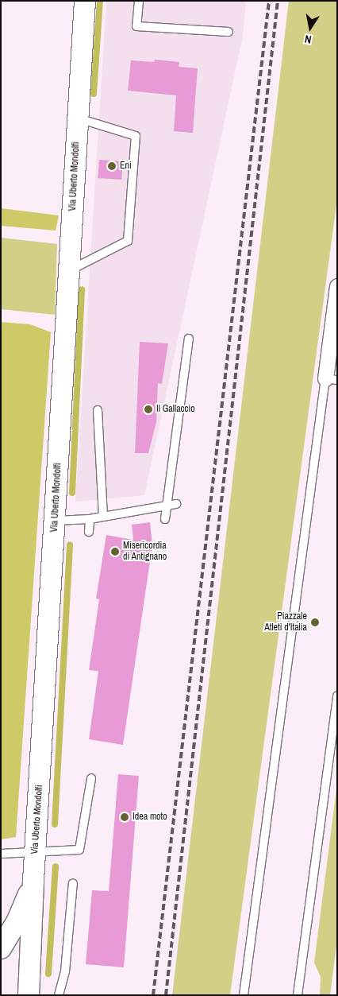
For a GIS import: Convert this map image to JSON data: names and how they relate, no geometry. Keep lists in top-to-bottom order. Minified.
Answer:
{"streets":{"main road":["Via Uberto Mondolfi"]},"places":["Eni","Il Gallaccio","Misericordia di Antignano","Piazzale Atleti d'Italia","Idea moto"],"north":"bottom"}
